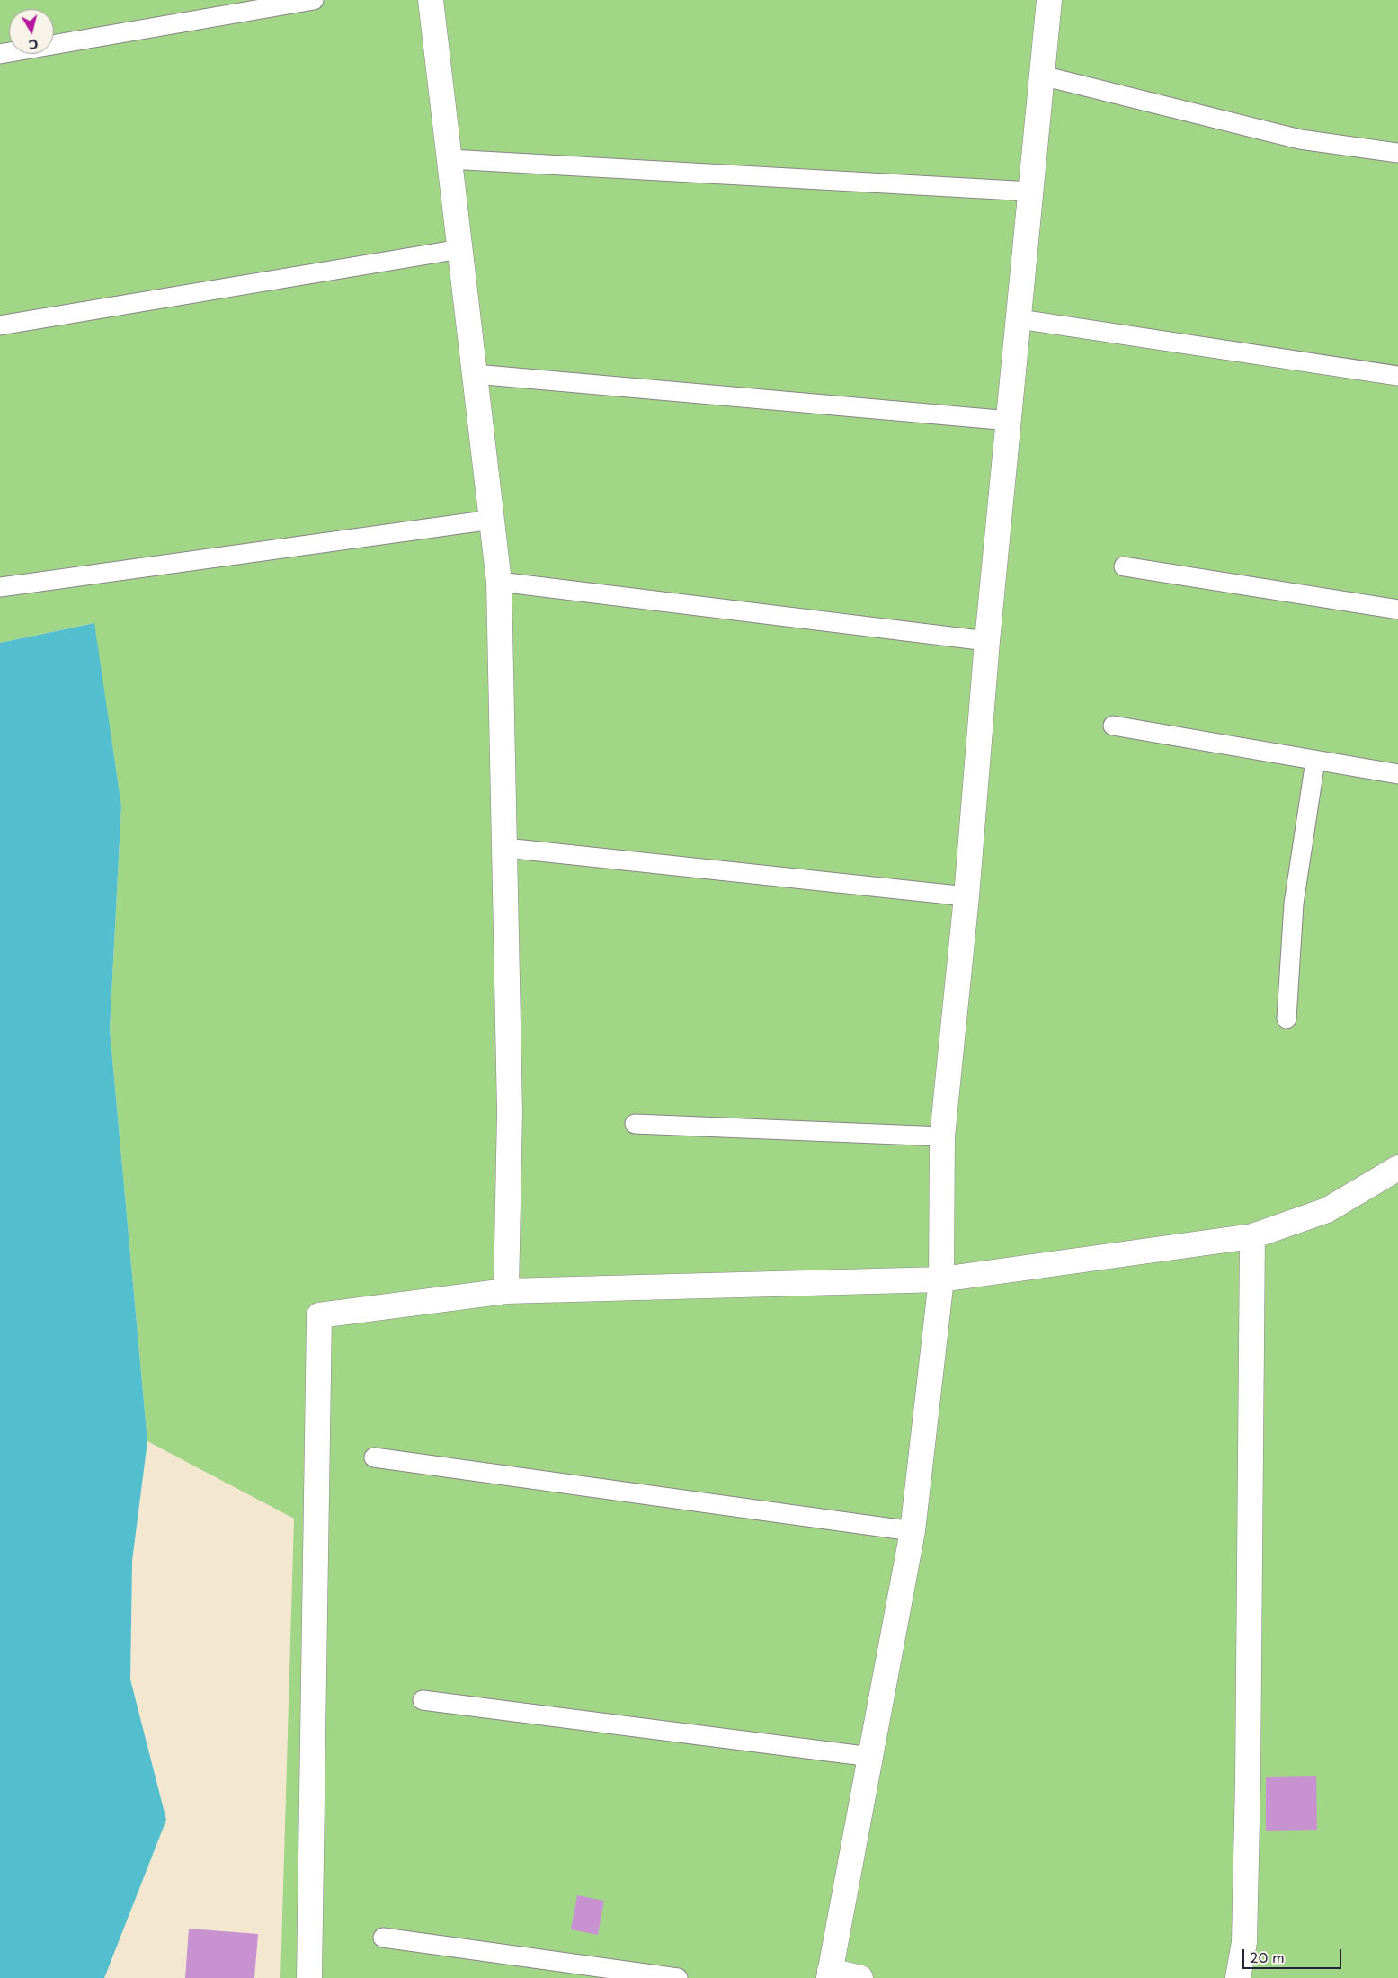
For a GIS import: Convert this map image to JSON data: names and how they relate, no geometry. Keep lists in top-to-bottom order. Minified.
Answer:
{"scale_bar":"20 m","north":"bottom"}
